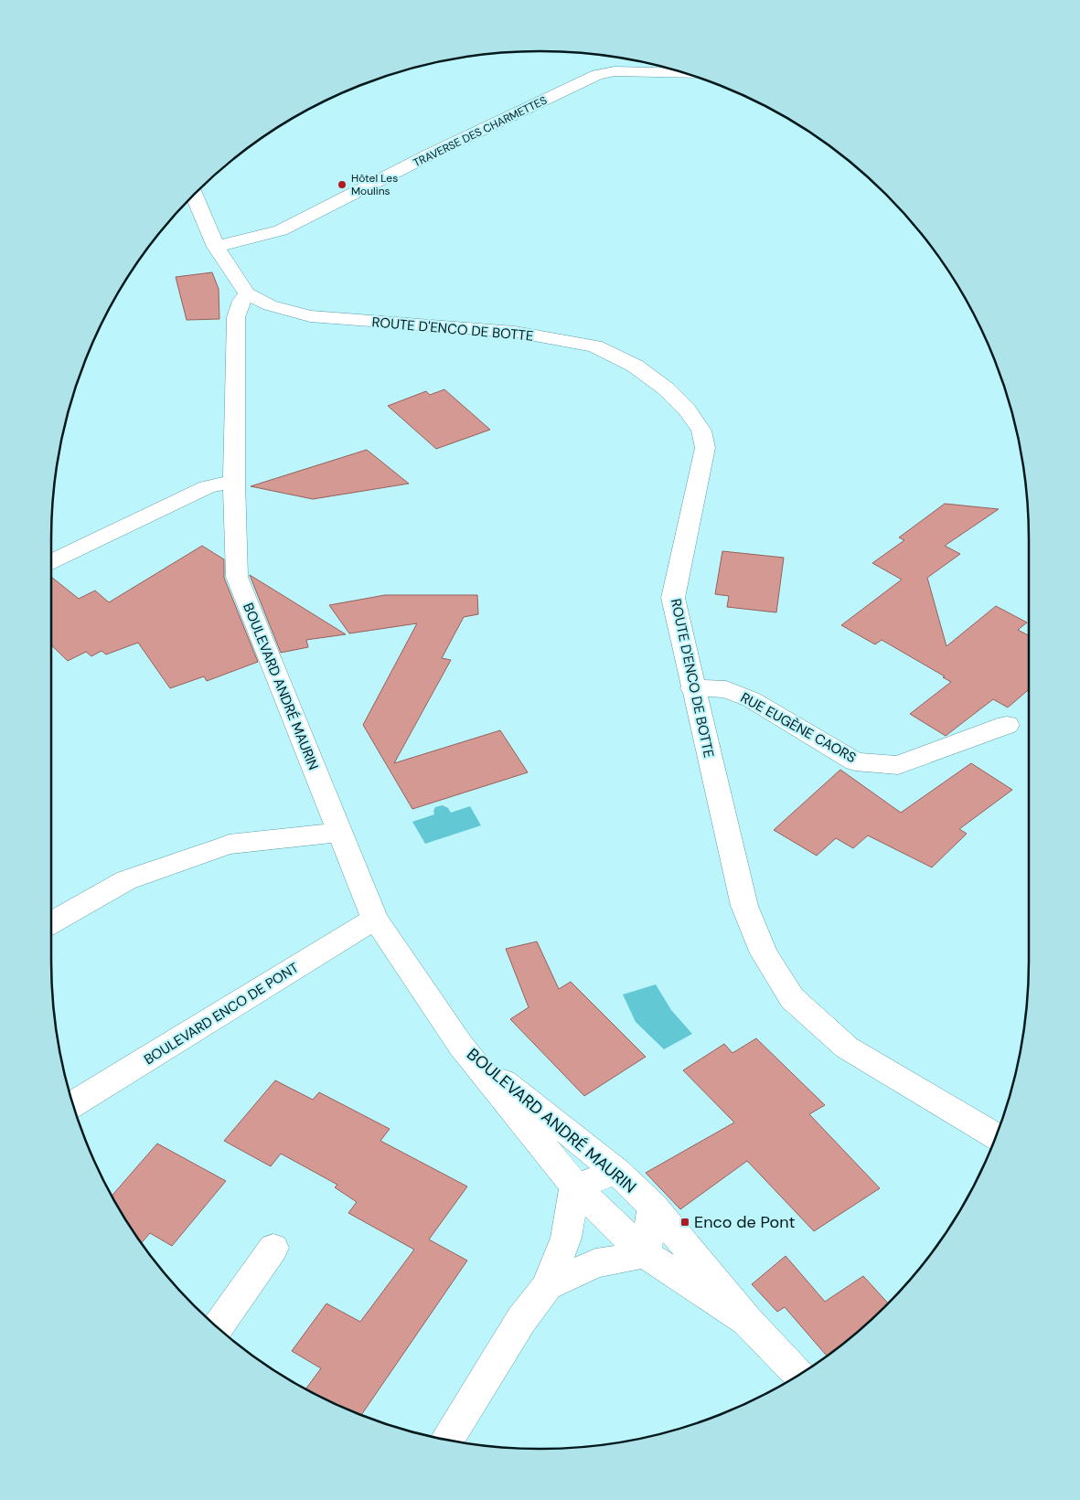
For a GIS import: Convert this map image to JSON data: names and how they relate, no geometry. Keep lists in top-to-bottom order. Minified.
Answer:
{"streets":{"street":["TRAVERSE DES CHARMETTES","ROUTE D'ENCO DE BOTTE","BOULEVARD ANDRÉ MAURIN","RUE EUGÈNE CAORS","BOULEVARD ENCO DE PONT"]},"crossings":[["TRAVERSE DES CHARMETTES","ROUTE D'ENCO DE BOTTE"],["ROUTE D'ENCO DE BOTTE","BOULEVARD ANDRÉ MAURIN"],["ROUTE D'ENCO DE BOTTE","RUE EUGÈNE CAORS"],["BOULEVARD ANDRÉ MAURIN","BOULEVARD ENCO DE PONT"]],"places":{"other":["Hôtel Les Moulins"],"transit":["Enco de Pont"]}}
